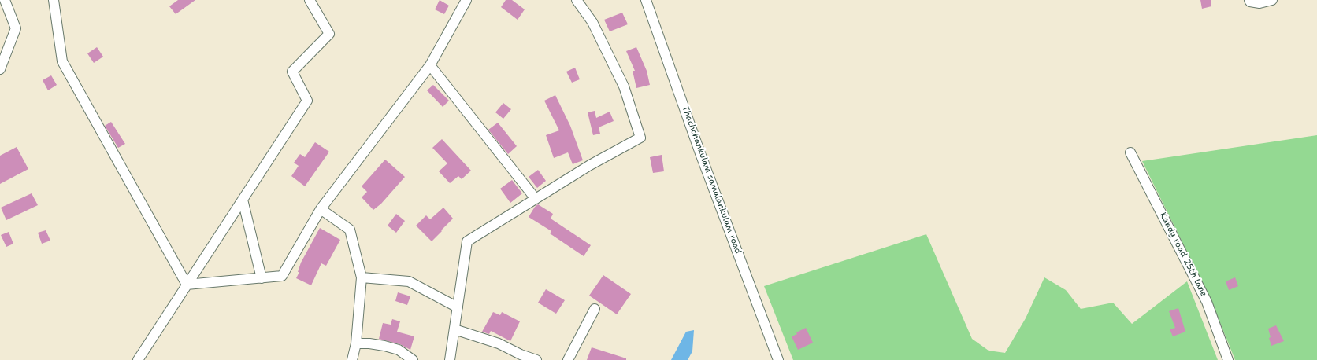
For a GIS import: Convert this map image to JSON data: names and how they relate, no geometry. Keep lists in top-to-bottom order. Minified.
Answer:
{"streets":{"street":["Thachchankulam samalankulam road","Kandy road 25th lane"]}}
